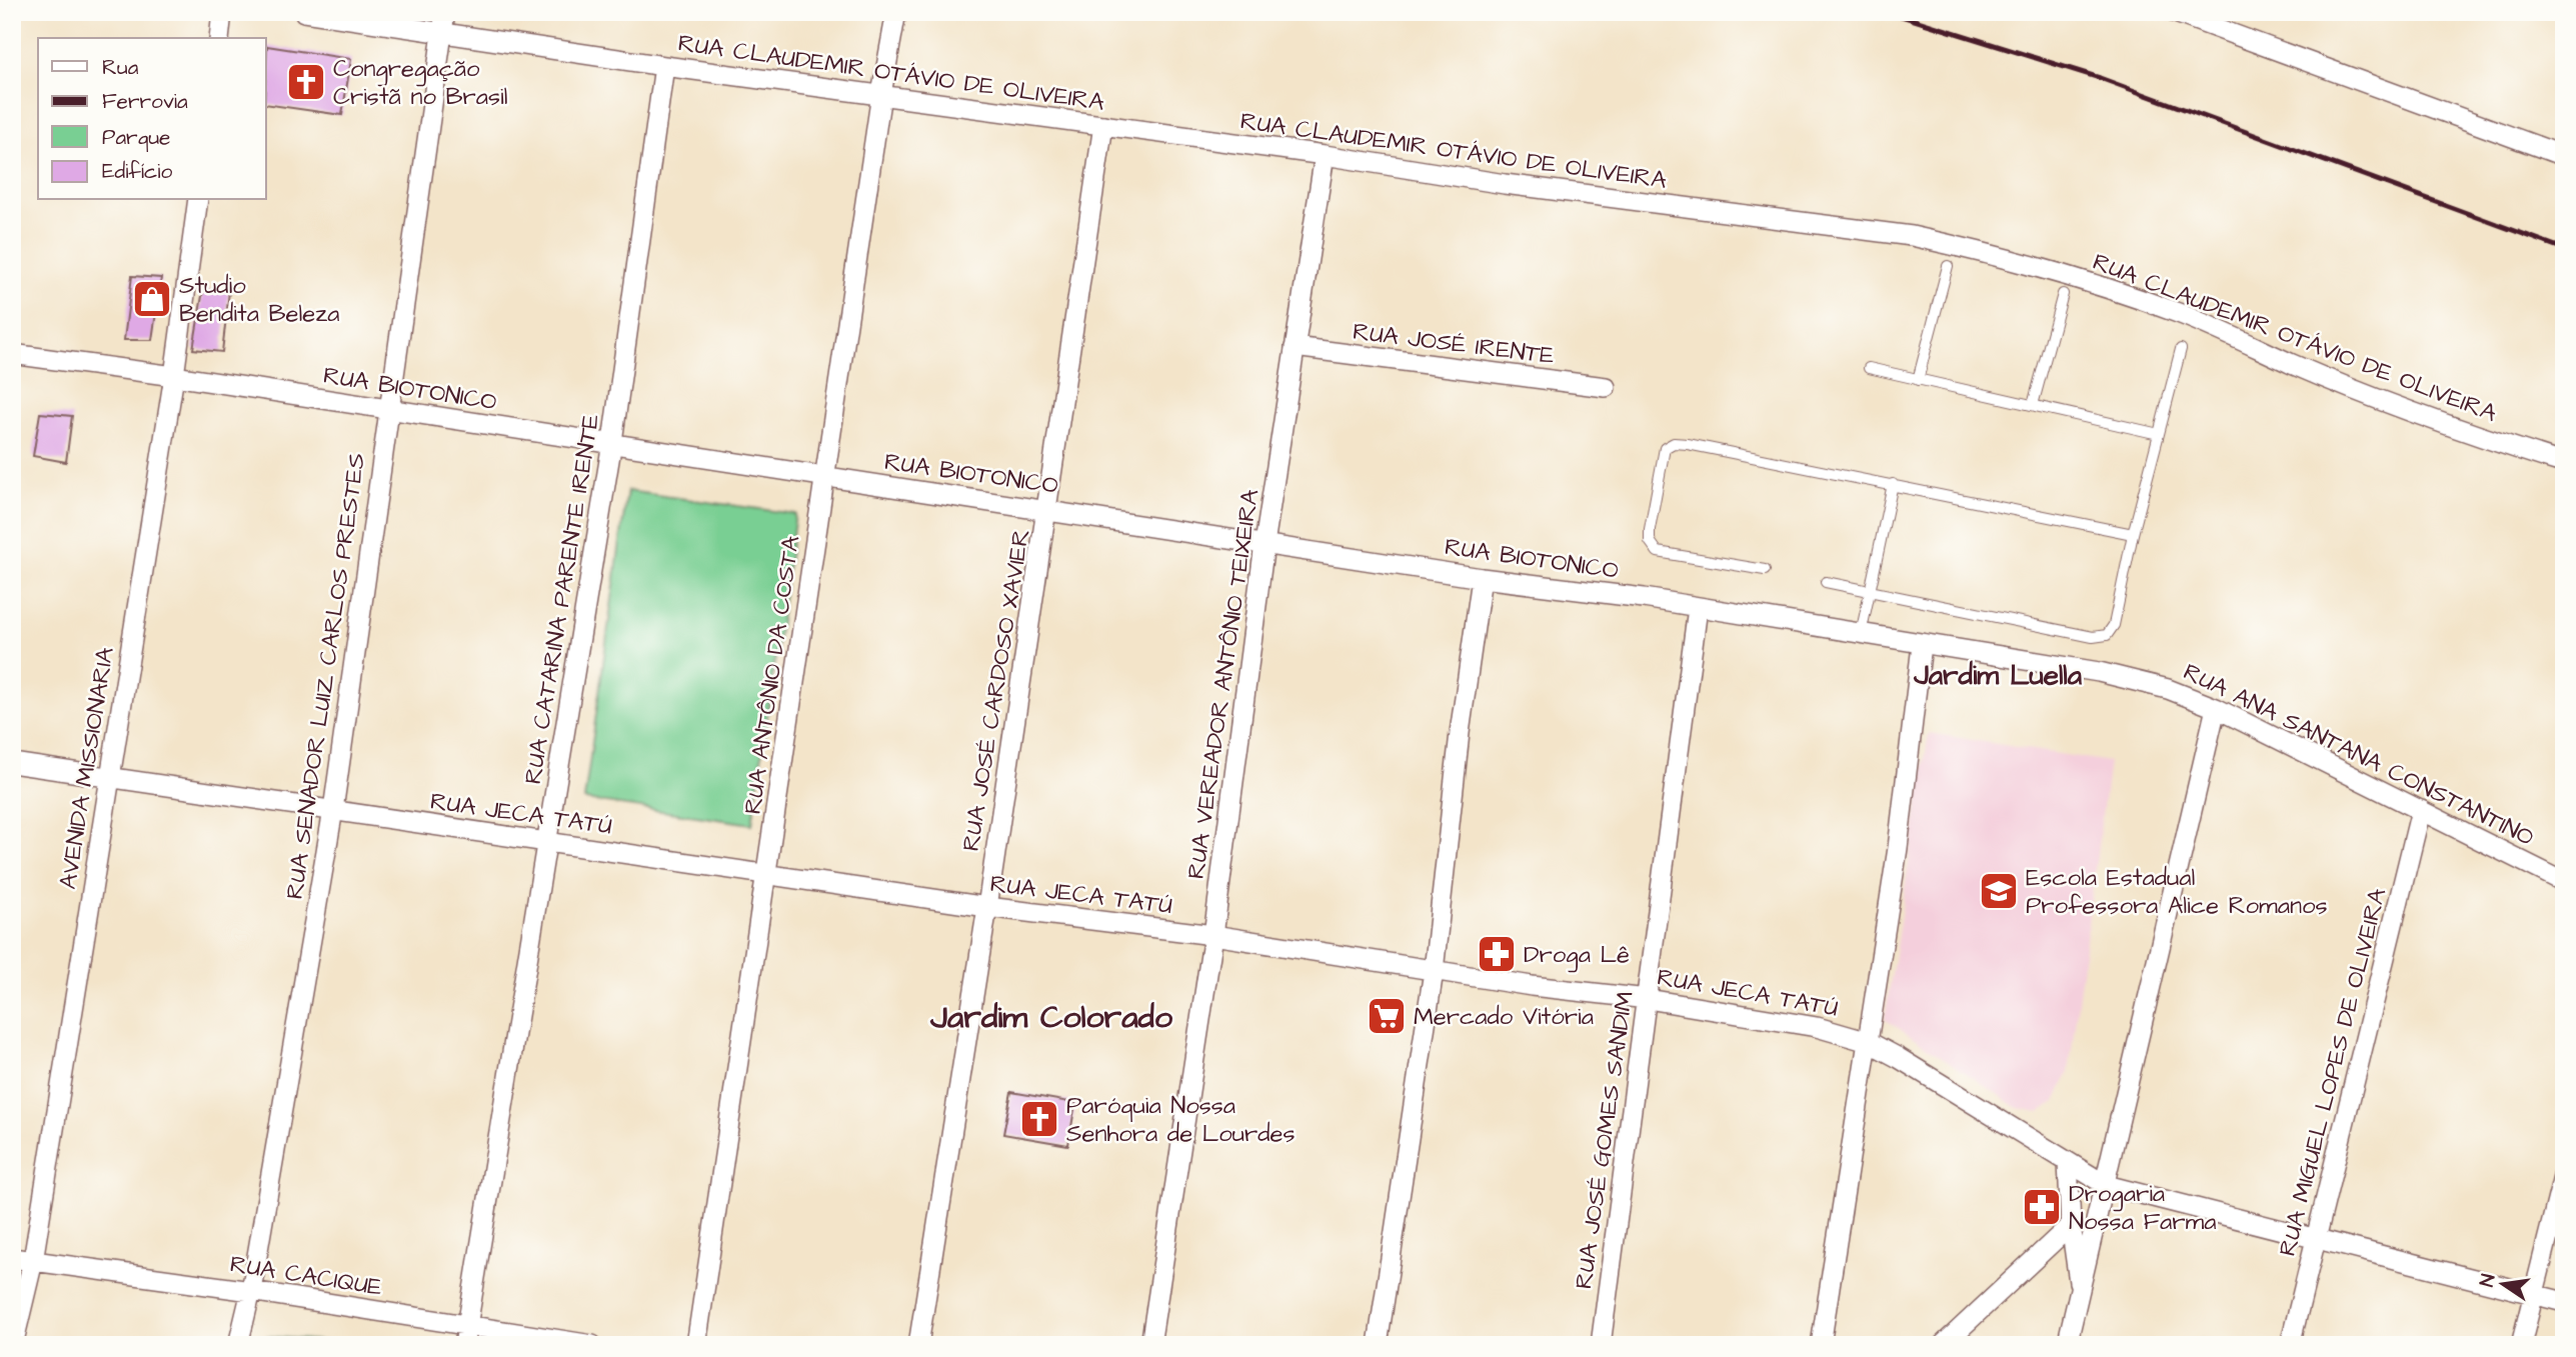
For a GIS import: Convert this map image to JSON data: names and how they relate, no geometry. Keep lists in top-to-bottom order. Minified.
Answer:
{"streets":{"street":["RUA CLAUDEMIR OTÁVIO DE OLIVEIRA","RUA JOSÉ IRENTE","RUA BIOTONICO","RUA CATARINA PARENTE IRENTE","RUA ANTÔNIO DA COSTA","RUA SENADOR LUIZ CARLOS PRESTES","RUA VEREADOR ANTÔNIO TEIXEIRA","RUA JOSÉ CARDOSO XAVIER","RUA ANA SANTANA CONSTANTINO","AVENIDA MISSIONARIA","RUA JECA TATÚ","RUA MIGUEL LOPES DE OLIVEIRA","RUA JOSÉ GOMES SANDIM","RUA CACIQUE"]},"crossings":[["RUA CLAUDEMIR OTÁVIO DE OLIVEIRA","RUA CATARINA PARENTE IRENTE"],["RUA CLAUDEMIR OTÁVIO DE OLIVEIRA","RUA ANTÔNIO DA COSTA"],["RUA CLAUDEMIR OTÁVIO DE OLIVEIRA","RUA SENADOR LUIZ CARLOS PRESTES"],["RUA CLAUDEMIR OTÁVIO DE OLIVEIRA","RUA VEREADOR ANTÔNIO TEIXEIRA"],["RUA CLAUDEMIR OTÁVIO DE OLIVEIRA","RUA JOSÉ CARDOSO XAVIER"],["RUA JOSÉ IRENTE","RUA VEREADOR ANTÔNIO TEIXEIRA"],["RUA BIOTONICO","RUA CATARINA PARENTE IRENTE"],["RUA BIOTONICO","RUA ANTÔNIO DA COSTA"],["RUA BIOTONICO","RUA SENADOR LUIZ CARLOS PRESTES"],["RUA BIOTONICO","RUA VEREADOR ANTÔNIO TEIXEIRA"],["RUA BIOTONICO","RUA JOSÉ CARDOSO XAVIER"],["RUA BIOTONICO","RUA ANA SANTANA CONSTANTINO"],["RUA BIOTONICO","AVENIDA MISSIONARIA"],["RUA BIOTONICO","RUA JOSÉ GOMES SANDIM"],["RUA CATARINA PARENTE IRENTE","RUA JECA TATÚ"],["RUA CATARINA PARENTE IRENTE","RUA CACIQUE"],["RUA ANTÔNIO DA COSTA","RUA JECA TATÚ"],["RUA SENADOR LUIZ CARLOS PRESTES","RUA JECA TATÚ"],["RUA SENADOR LUIZ CARLOS PRESTES","RUA CACIQUE"],["RUA VEREADOR ANTÔNIO TEIXEIRA","RUA JECA TATÚ"],["RUA JOSÉ CARDOSO XAVIER","RUA JECA TATÚ"],["RUA ANA SANTANA CONSTANTINO","RUA MIGUEL LOPES DE OLIVEIRA"],["AVENIDA MISSIONARIA","RUA JECA TATÚ"],["AVENIDA MISSIONARIA","RUA CACIQUE"],["RUA JECA TATÚ","RUA MIGUEL LOPES DE OLIVEIRA"],["RUA JECA TATÚ","RUA JOSÉ GOMES SANDIM"]],"districts":["Jardim Luella","Jardim Colorado"],"places":{"church":["Congregação Cristã no Brasil","Paróquia Nossa Senhora de Lourdes"],"shop":["Studio Bendita Beleza"],"school or university":["Escola Estadual Professora Alice Romanos"],"pharmacy":["Droga Lê","Drogaria Nossa Farma"],"supermarket":["Mercado Vitória"]},"legend":["Rua","Ferrovia","Parque","Edifício"],"north":"left"}
